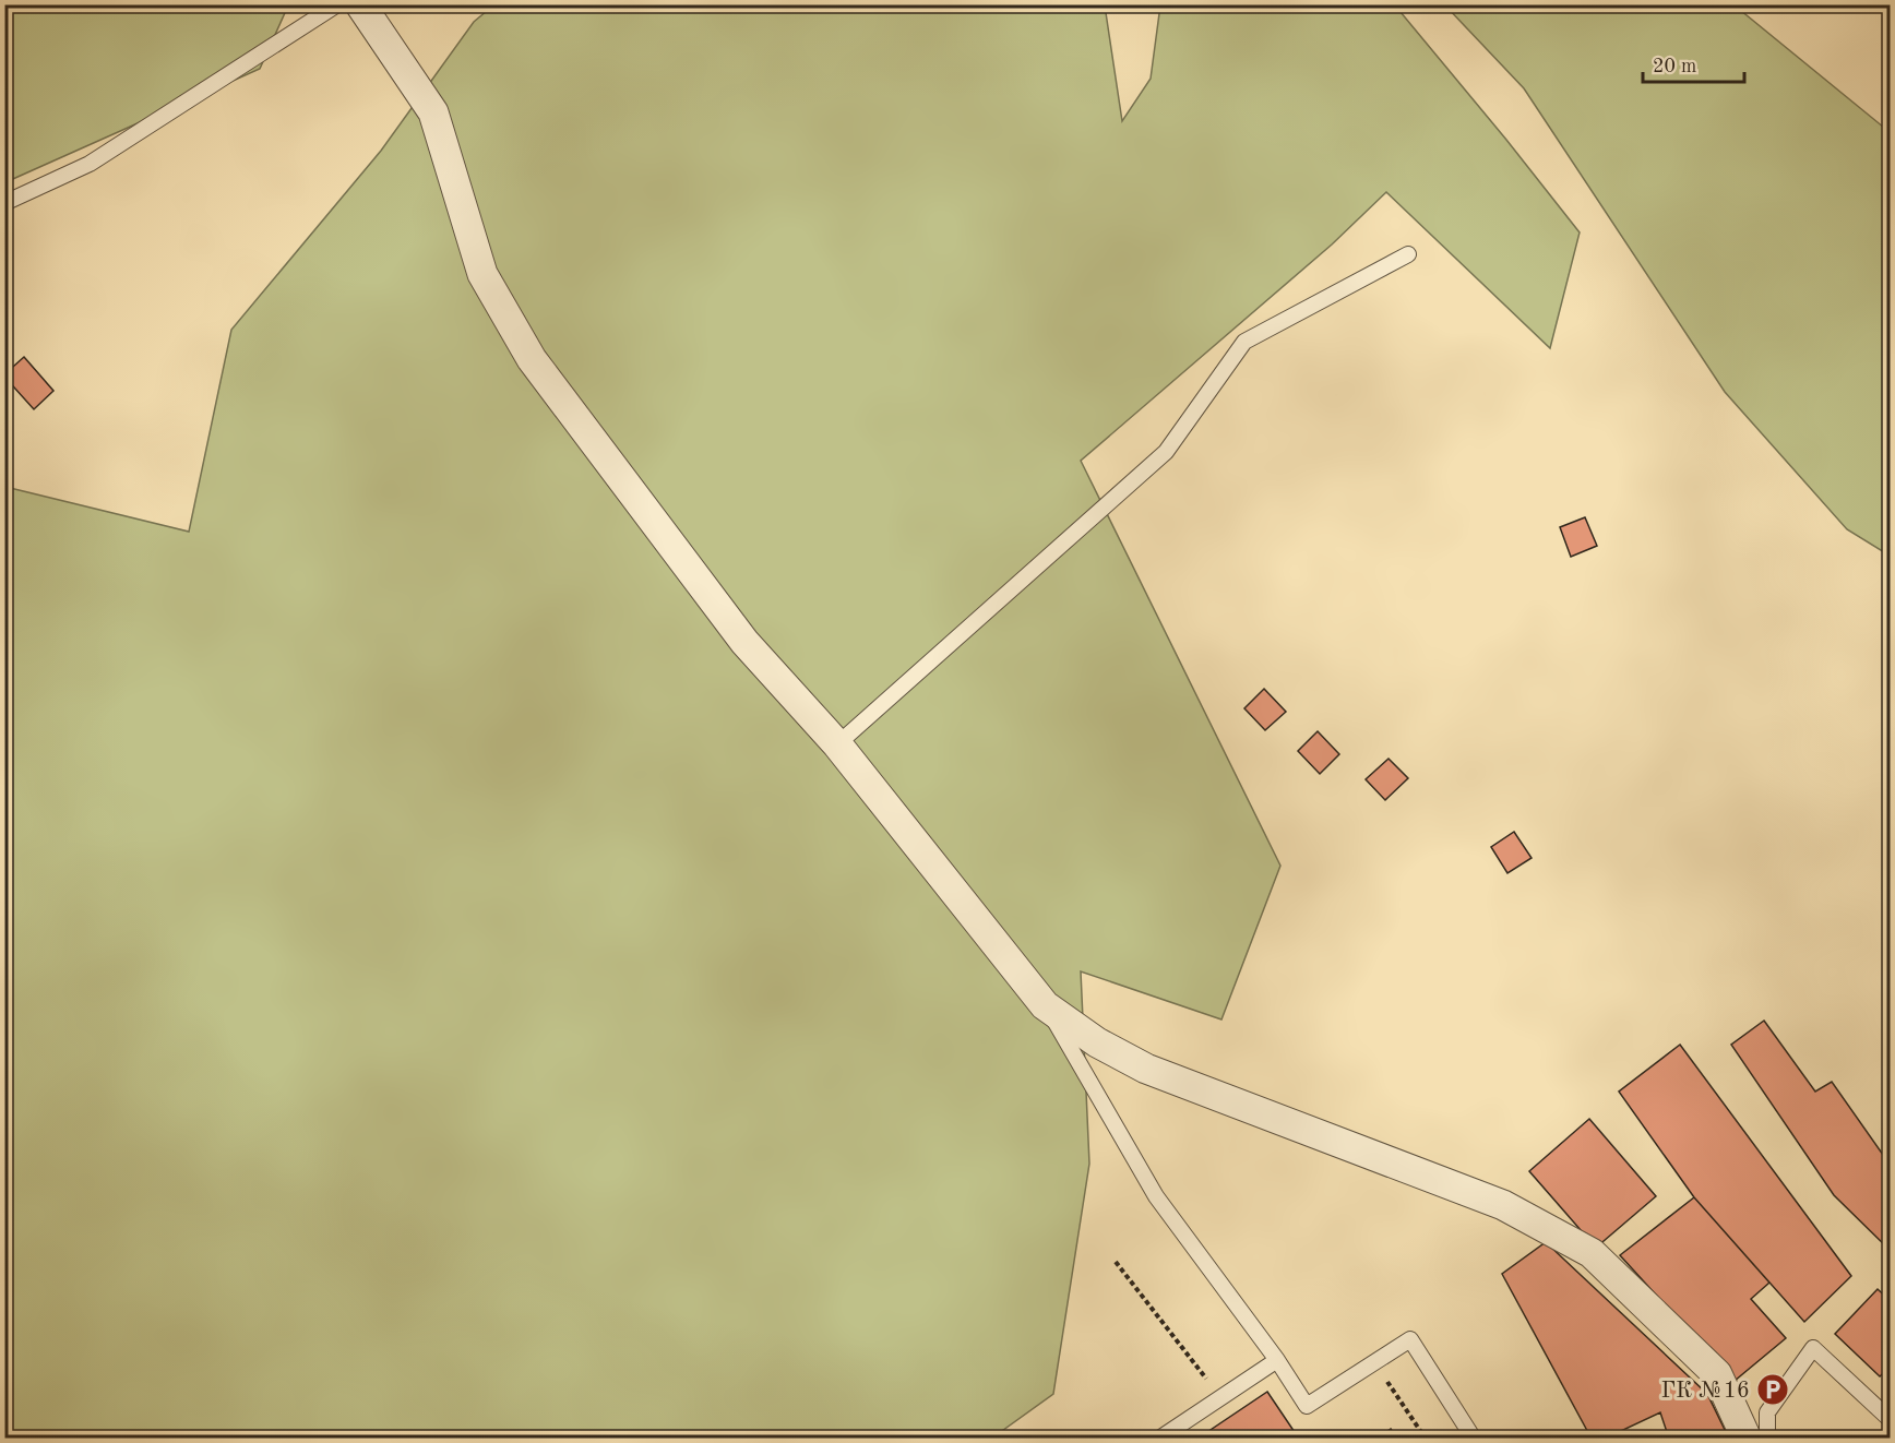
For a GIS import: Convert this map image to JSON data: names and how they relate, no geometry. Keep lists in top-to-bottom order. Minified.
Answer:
{"places":{"parking":["ГК №16"]},"scale_bar":"20 m"}
